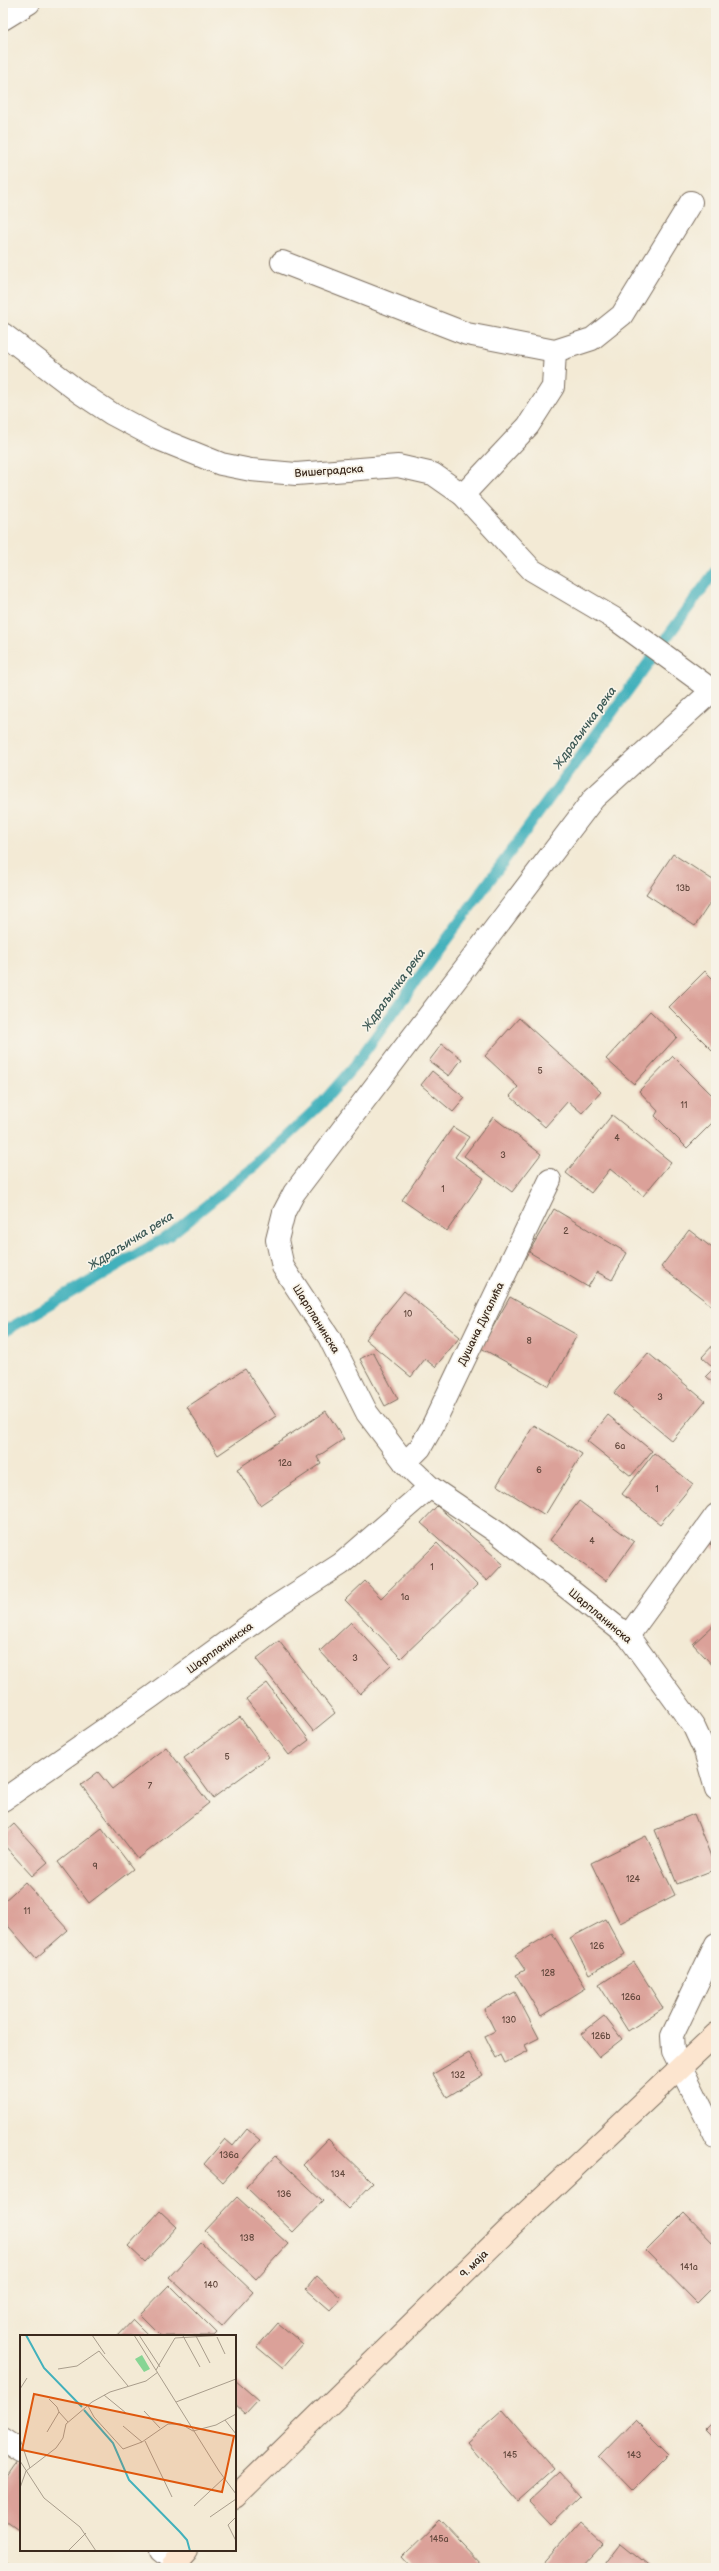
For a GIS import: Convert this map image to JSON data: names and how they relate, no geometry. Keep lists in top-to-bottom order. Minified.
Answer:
{"streets":{"main road":["9. маја"],"street":["Вишеградска","Шарпланинска","Душана Дугалића"]},"crossings":[["Вишеградска","Шарпланинска"],["Шарпланинска","Душана Дугалића"]],"water":["Ждраљичка река"],"house_numbers":["13b","5","11","4","3","1","2","10","8","3","6a","12a","6","1","4","1","1a","3","5","7","9","124","11","126","128","126a","130","126b","132","136a","134","136","138","141a","140","145","143","145a"]}
